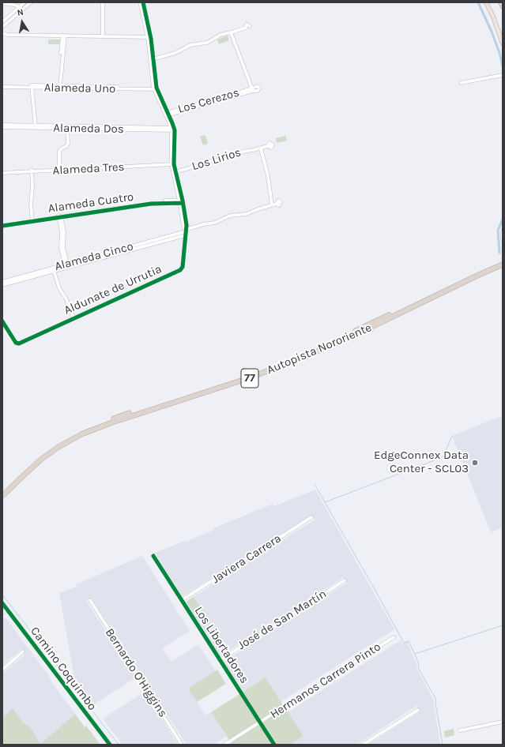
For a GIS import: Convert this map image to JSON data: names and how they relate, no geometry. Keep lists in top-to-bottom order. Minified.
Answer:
{"streets":{"highway":["Autopista Nororiente","77"],"street":["Alameda Uno","Los Cerezos","Alameda Dos","Los Lirios","Alameda Tres","Alameda Cuatro","Alameda Cinco","Aldunate de Urrutia","Javiera Carrera","José de San Martín","Los Libertadores","Camino Coquimbo","Bernardo O'Higgins","Hermanos Carrera Pinto"]},"crossings":[["Alameda Uno","Aldunate de Urrutia"],["Los Cerezos","Aldunate de Urrutia"],["Alameda Dos","Aldunate de Urrutia"],["Los Lirios","Aldunate de Urrutia"],["Alameda Tres","Aldunate de Urrutia"],["Alameda Cuatro","Aldunate de Urrutia"],["Alameda Cinco","Aldunate de Urrutia"],["Javiera Carrera","Los Libertadores"],["José de San Martín","Los Libertadores"],["Los Libertadores","Hermanos Carrera Pinto"]],"places":["EdgeConnex Data Center - SCL03"],"north":"top"}
